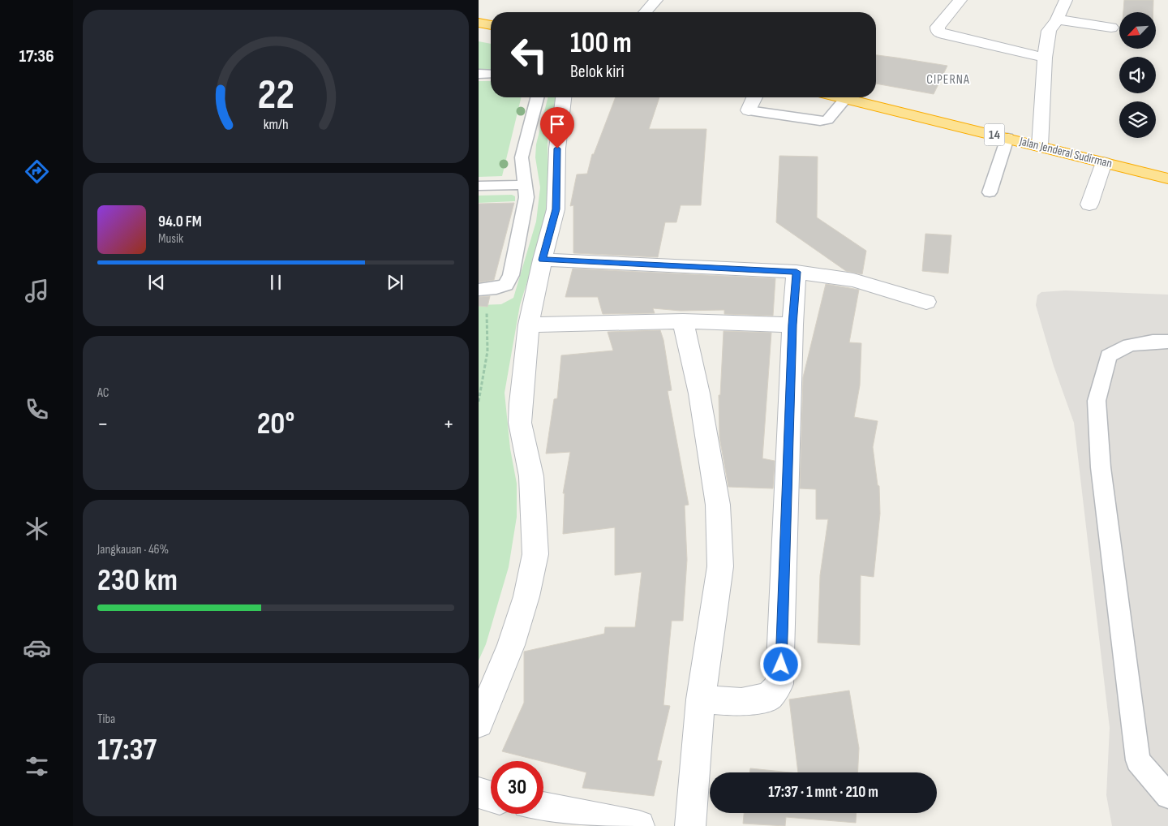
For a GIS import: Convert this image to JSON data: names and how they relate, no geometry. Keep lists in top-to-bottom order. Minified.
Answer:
{"streets":{"highway":["14","Jalan Jenderal Sudirman"]},"districts":["CIPERNA"],"north":"bottom left","page":{"tabs":"17:36","turn":["100 m","Belok kiri"],"song":["94.0 FM","Musik"],"tile":["AC",["Jangkauan · 46%","230 km"],["Tiba","17:37"]],"heat":["−","20°","+"],"limit":"30","trip":"17:37 · 1 mnt · 210 m","gauge":["22","km/h"]}}
